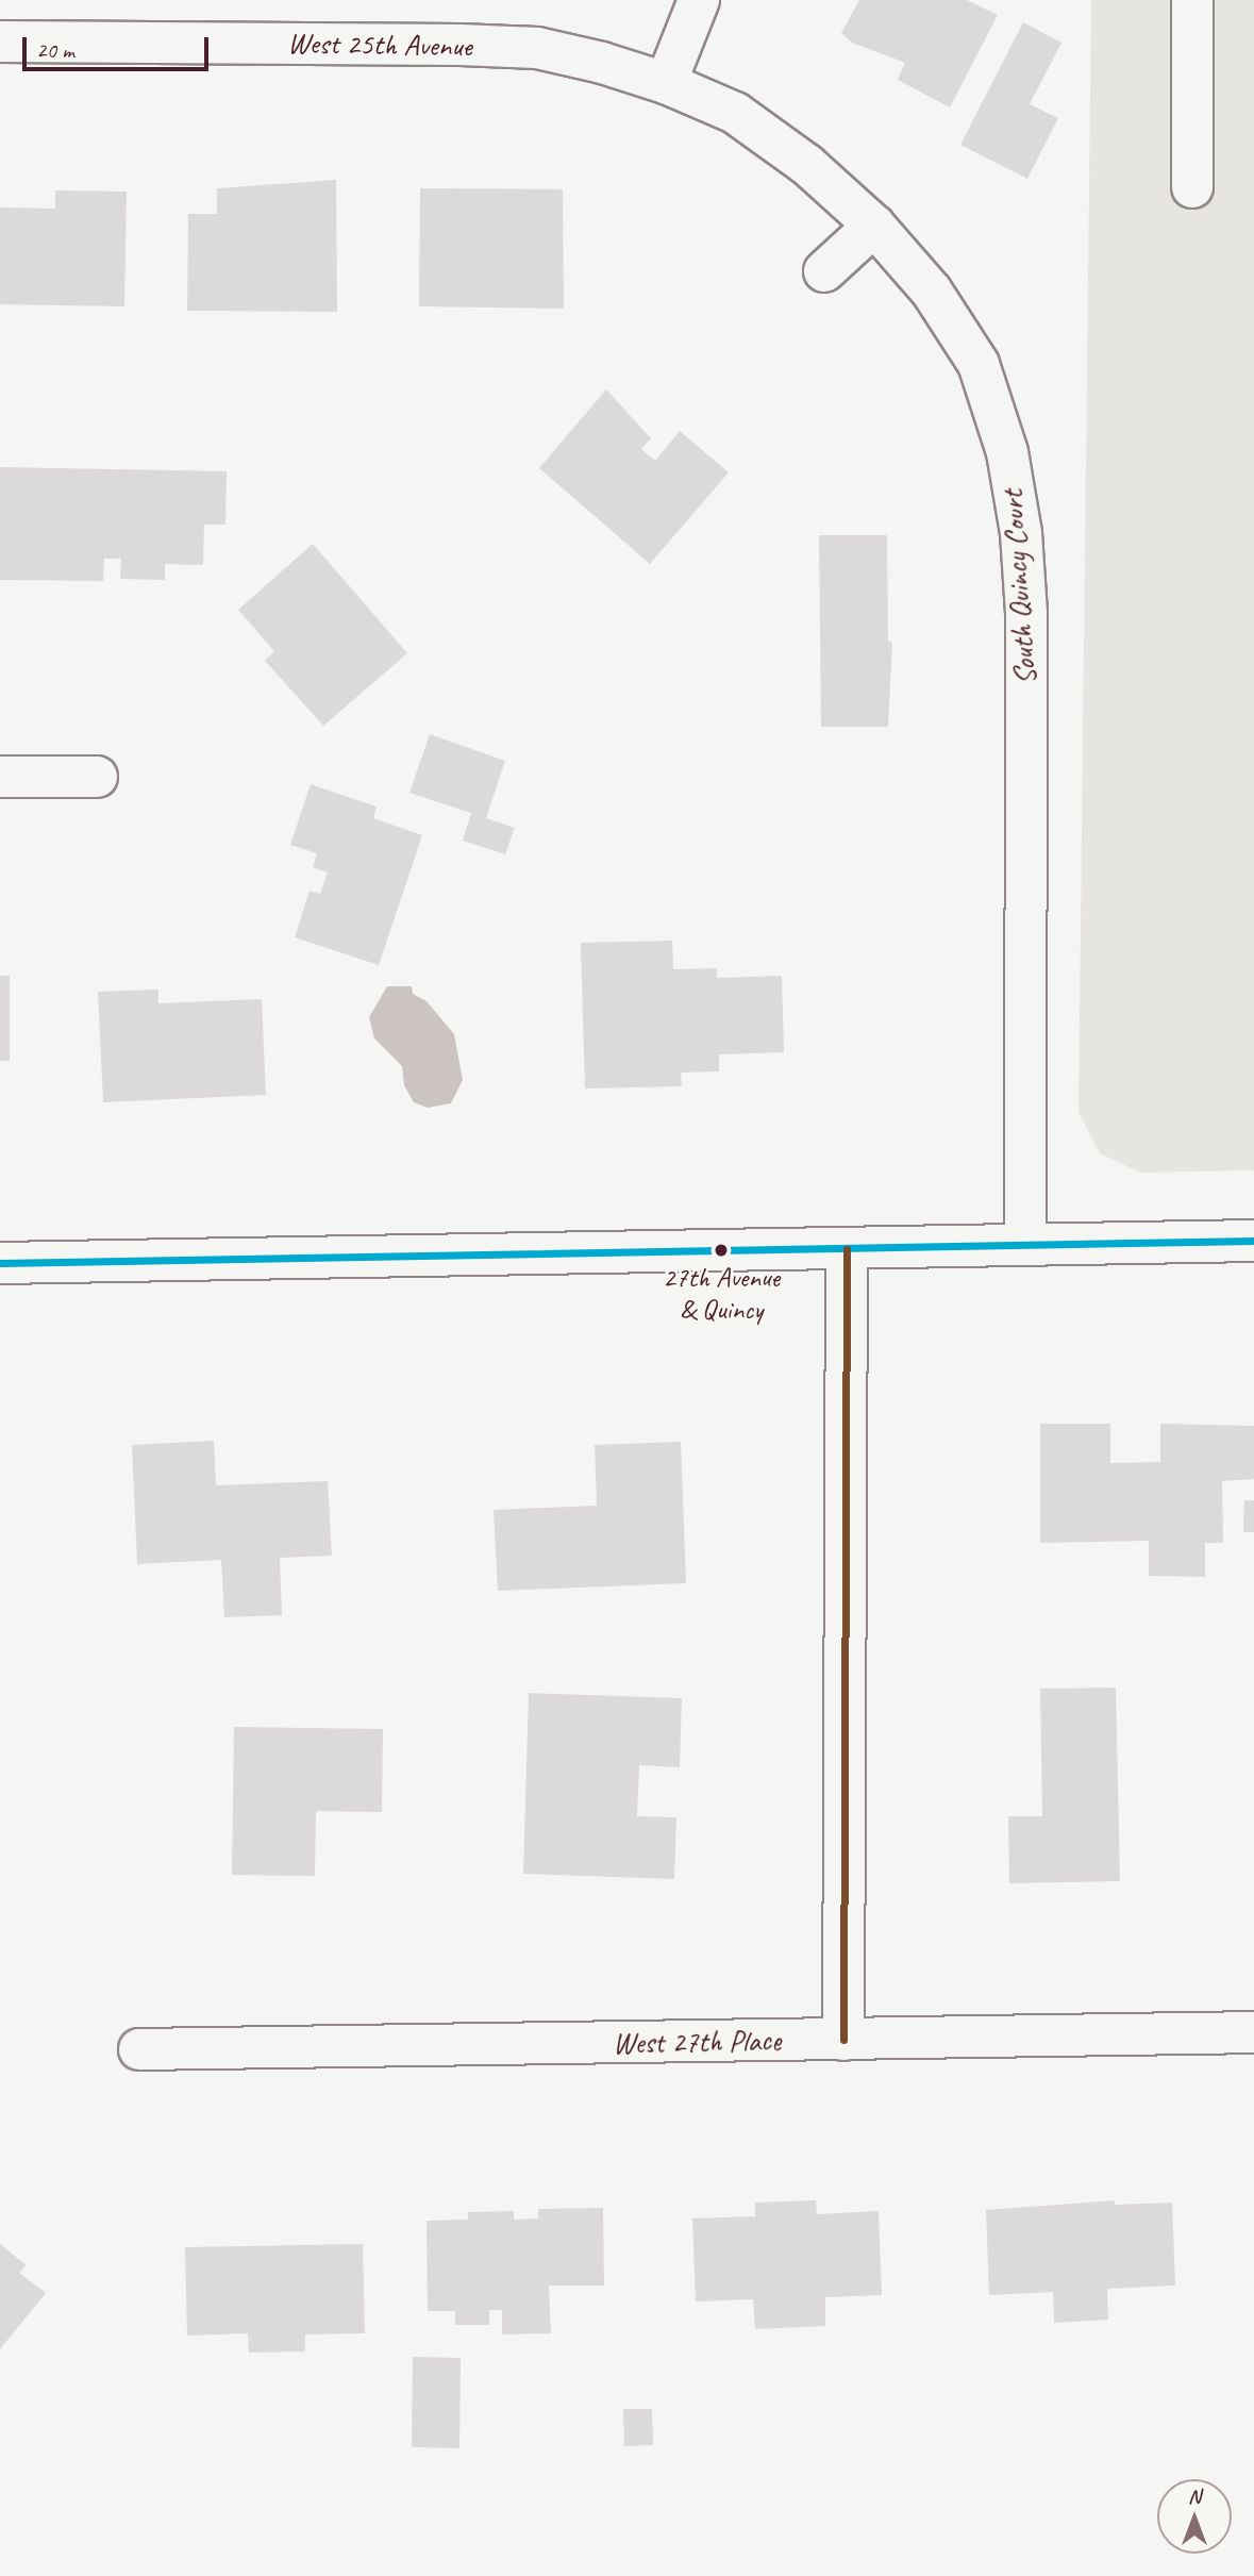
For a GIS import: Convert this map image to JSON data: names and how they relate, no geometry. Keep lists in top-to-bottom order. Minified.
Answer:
{"streets":{"street":["West 25th Avenue","South Quincy Court","West 27th Place"]},"crossings":[["West 25th Avenue","South Quincy Court"]],"places":["27th Avenue & Quincy"],"scale_bar":"20 m","north":"top"}
